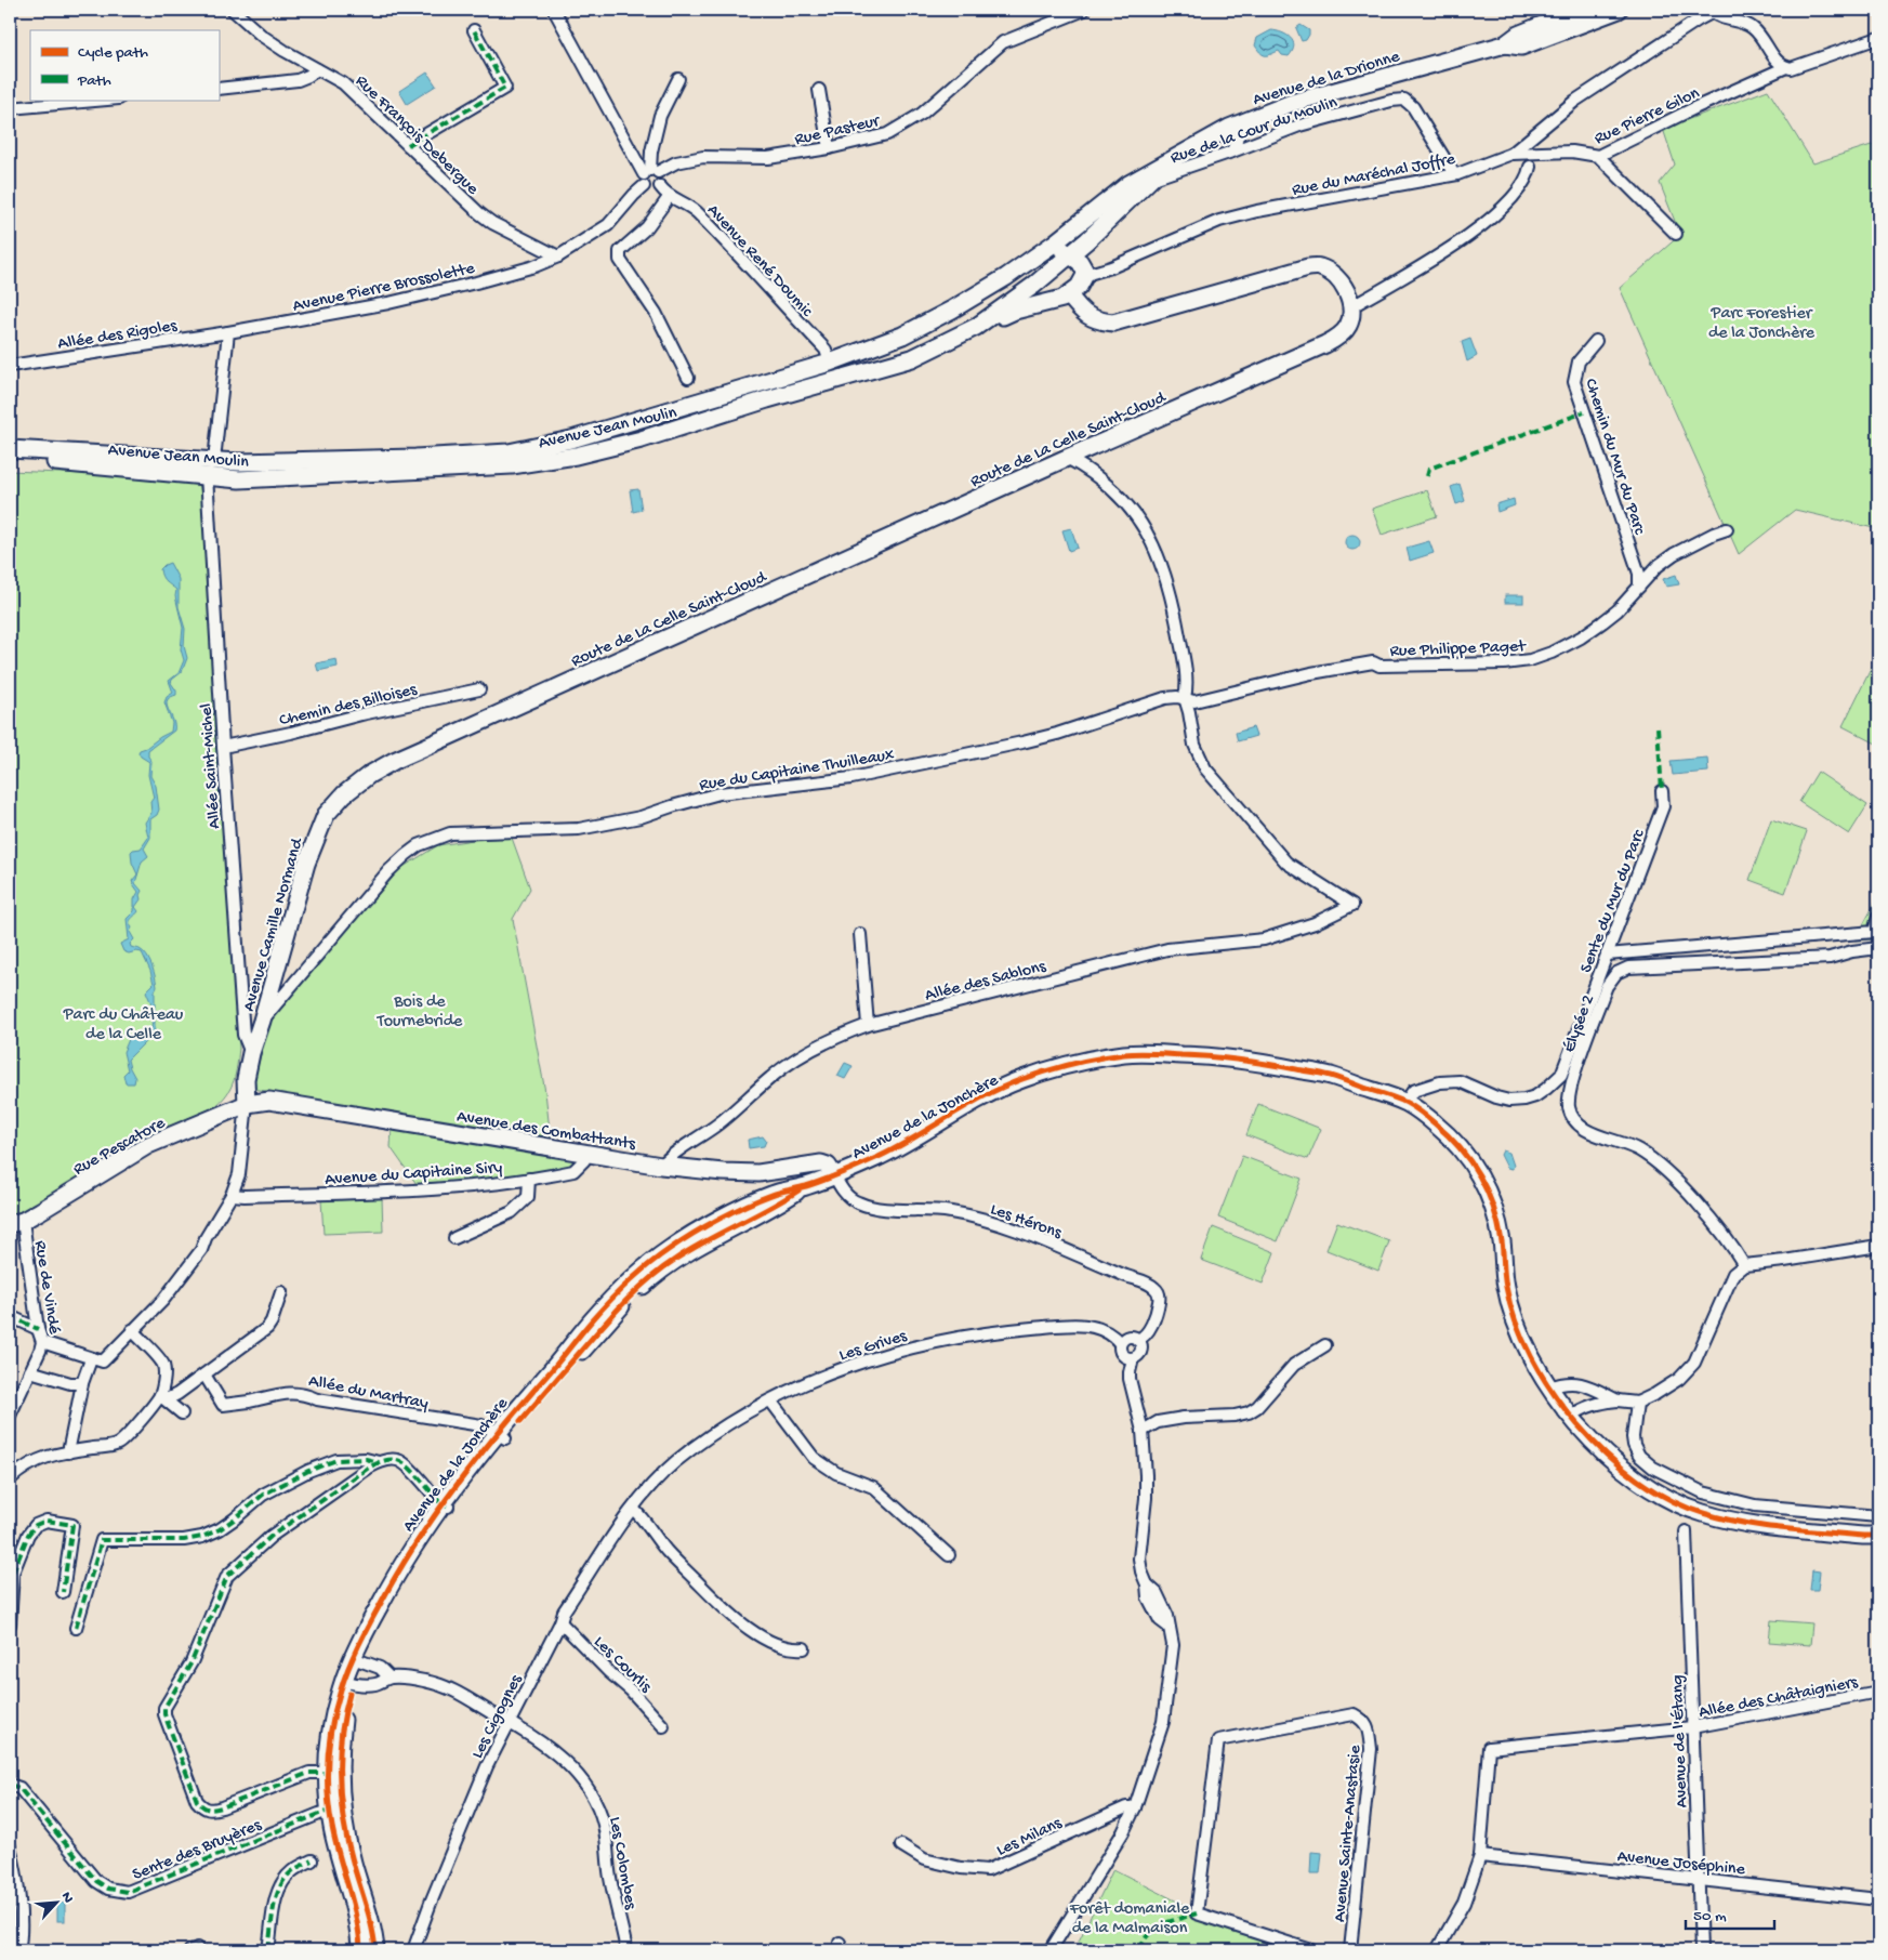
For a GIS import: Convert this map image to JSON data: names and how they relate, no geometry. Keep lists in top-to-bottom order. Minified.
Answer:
{"streets":{"street":["Avenue de la Drionne","Rue Pierre Gilon","Rue Pasteur","Rue de la Cour du Moulin","Rue François Debergue","Rue du Maréchal Joffre","Avenue René Doumic","Avenue Pierre Brossolette","Allée des Rigoles","Avenue Jean Moulin","Route de La Celle Saint-Cloud","Chemin du Mur du Parc","Rue Philippe Paget","Chemin des Billoises","Allée Saint-Michel","Rue du Capitaine Thuilleaux","Sente du Mur du Parc","Avenue Camille Normand","Allée des Sablons","Élysée 2","Avenue de la Jonchère","Avenue des Combattants","Rue Pescatore","Avenue du Capitaine Siry","Les Hérons","Rue de Vindé","Les Grives","Allée du Martray","Les Courlis","Allée des Châtaigniers","Les Cigognes","Avenue de l'Étang","Avenue Sainte-Anastasie","Les Milans","Sente des Bruyères","Avenue Joséphine","Les Colombes"]},"crossings":[["Avenue de la Drionne","Rue de la Cour du Moulin"],["Avenue de la Drionne","Rue du Maréchal Joffre"],["Avenue de la Drionne","Avenue Jean Moulin"],["Rue Pierre Gilon","Rue du Maréchal Joffre"],["Rue Pasteur","Avenue René Doumic"],["Rue Pasteur","Avenue Pierre Brossolette"],["Rue de la Cour du Moulin","Rue du Maréchal Joffre"],["Rue François Debergue","Avenue Pierre Brossolette"],["Avenue René Doumic","Avenue Pierre Brossolette"],["Avenue René Doumic","Avenue Jean Moulin"],["Avenue Pierre Brossolette","Allée des Rigoles"],["Avenue Jean Moulin","Allée Saint-Michel"],["Route de La Celle Saint-Cloud","Avenue Camille Normand"],["Chemin du Mur du Parc","Rue Philippe Paget"],["Rue Philippe Paget","Rue du Capitaine Thuilleaux"],["Rue Philippe Paget","Allée des Sablons"],["Chemin des Billoises","Allée Saint-Michel"],["Allée Saint-Michel","Avenue Camille Normand"],["Rue du Capitaine Thuilleaux","Avenue Camille Normand"],["Rue du Capitaine Thuilleaux","Allée des Sablons"],["Sente du Mur du Parc","Avenue de la Jonchère"],["Avenue Camille Normand","Avenue des Combattants"],["Avenue Camille Normand","Rue Pescatore"],["Allée des Sablons","Avenue des Combattants"],["Avenue de la Jonchère","Avenue des Combattants"],["Avenue de la Jonchère","Les Hérons"],["Avenue de la Jonchère","Allée du Martray"],["Avenue de la Jonchère","Sente des Bruyères"],["Avenue de la Jonchère","Les Colombes"],["Avenue des Combattants","Rue Pescatore"],["Avenue des Combattants","Avenue du Capitaine Siry"],["Avenue des Combattants","Les Hérons"],["Rue Pescatore","Rue de Vindé"],["Les Hérons","Les Grives"],["Les Grives","Les Cigognes"],["Les Courlis","Les Cigognes"],["Allée des Châtaigniers","Avenue de l'Étang"],["Allée des Châtaigniers","Avenue Joséphine"],["Les Cigognes","Les Colombes"],["Avenue de l'Étang","Avenue Joséphine"]],"parks":["Parc Forestier de la Jonchère","Bois de Tournebride","Parc du Château de la Celle","Forêt domaniale de la Malmaison"],"legend":["Cycle path","Path"],"scale_bar":"50 m","north":"top right"}
